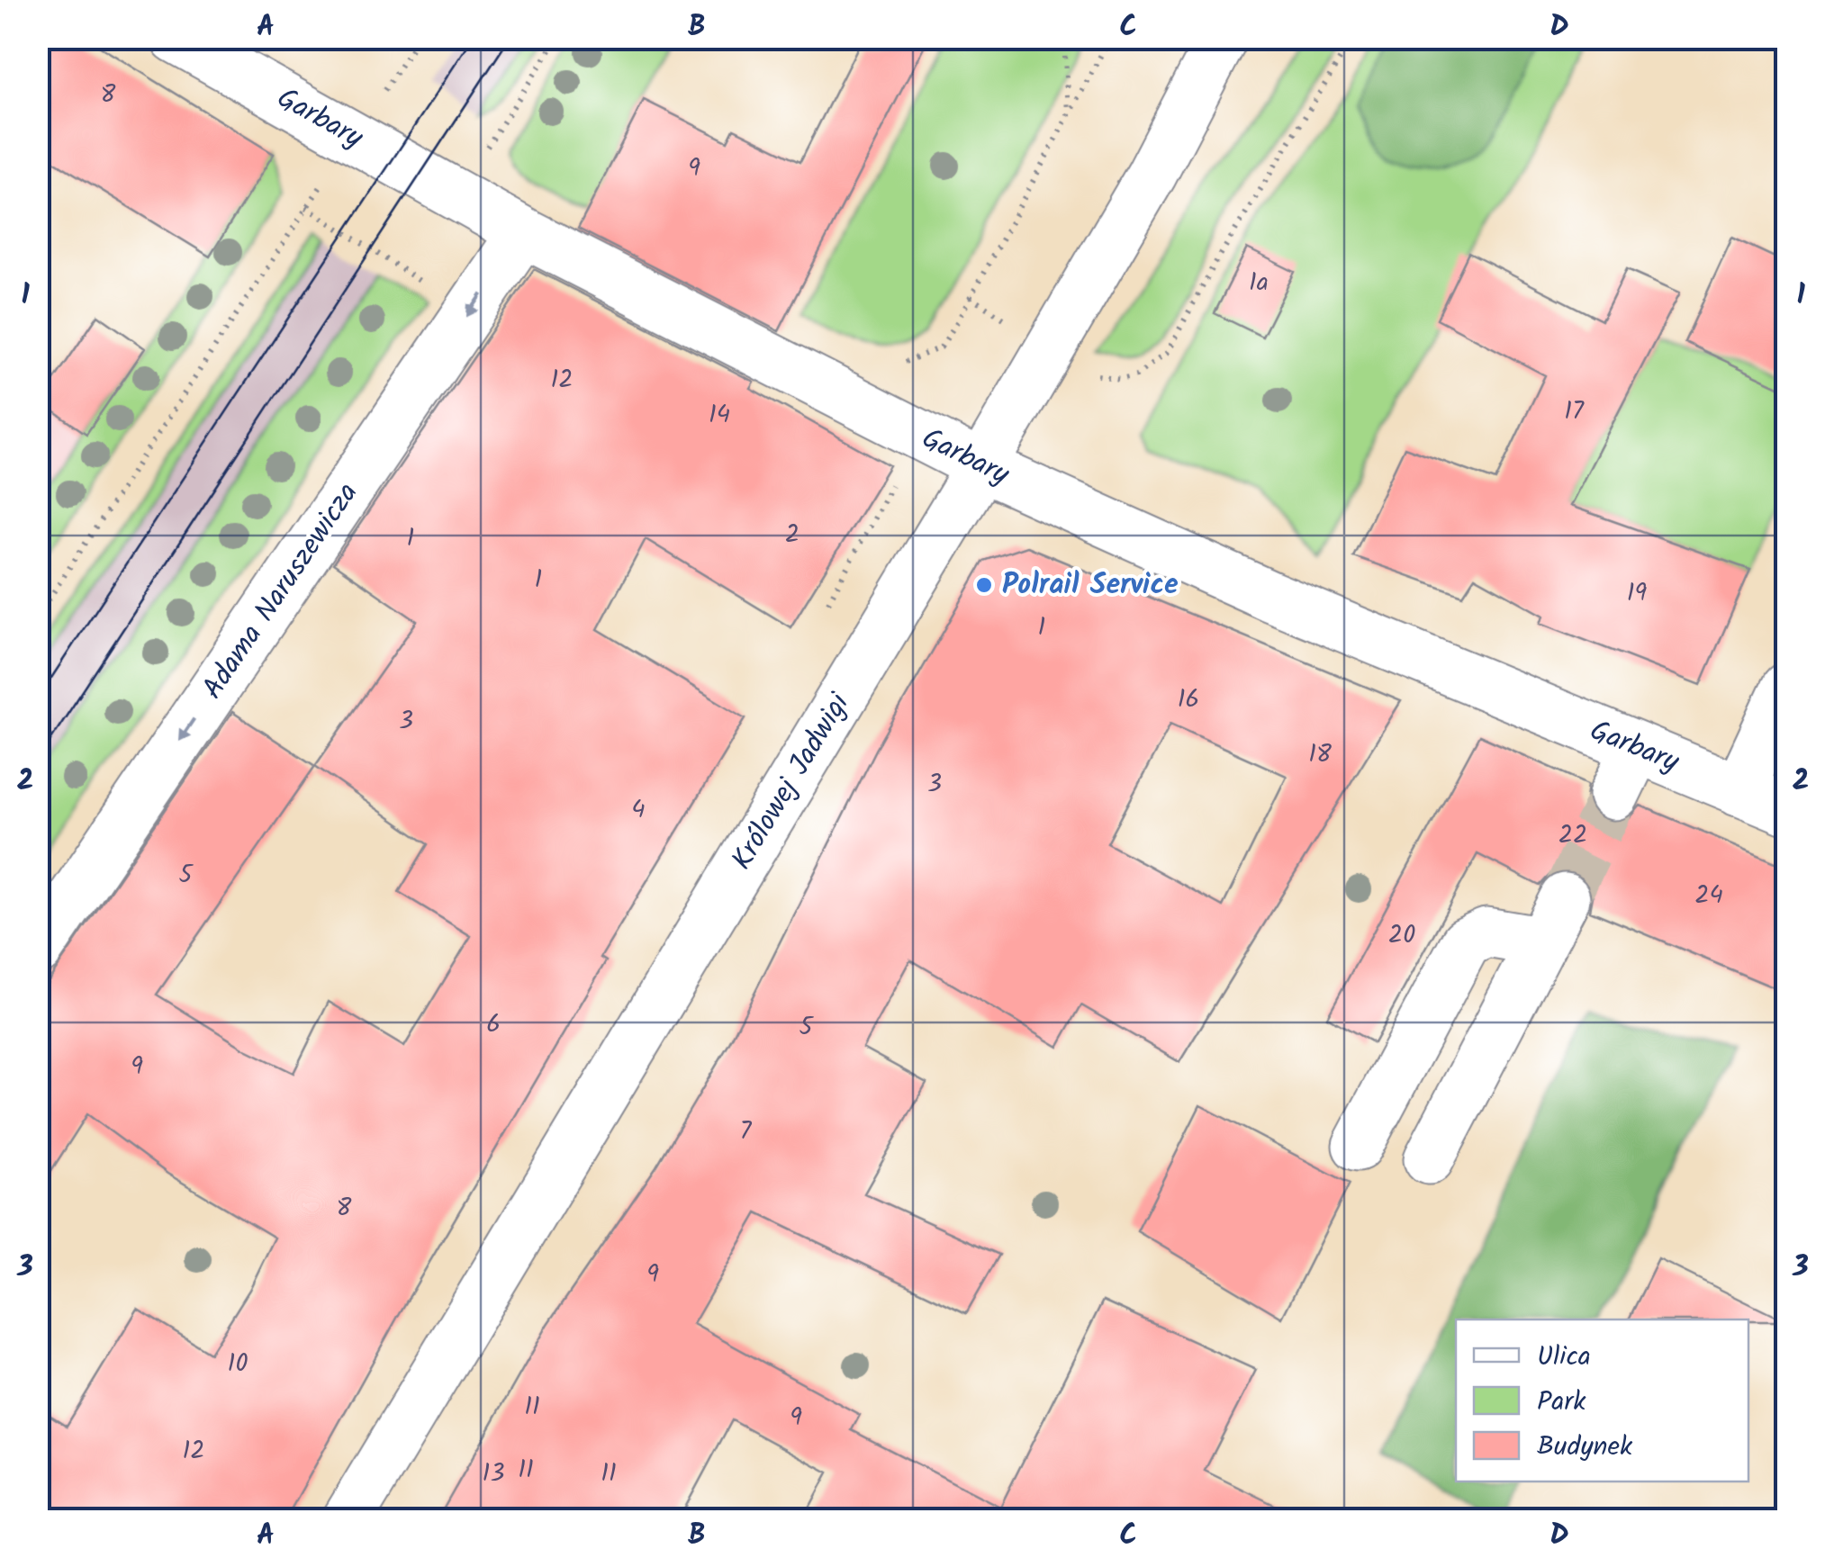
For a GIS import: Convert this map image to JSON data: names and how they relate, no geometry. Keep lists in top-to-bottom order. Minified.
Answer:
{"streets":{"street":["Garbary","Adama Naruszewicza","Królowej Jadwigi"]},"crossings":[["Garbary","Adama Naruszewicza"],["Garbary","Królowej Jadwigi"]],"one_way":["Adama Naruszewicza"],"places":["Polrail Service"],"house_numbers":["8","9","1a","12","17","14","2","1","1","19","1","16","3","18","3","4","22","5","24","20","6","5","9","7","8","9","10","11","9","12","11","13","11"],"legend":["Ulica","Park","Budynek"],"grid":{"columns":["A","B","C","D"],"rows":["1","2","3"]}}
